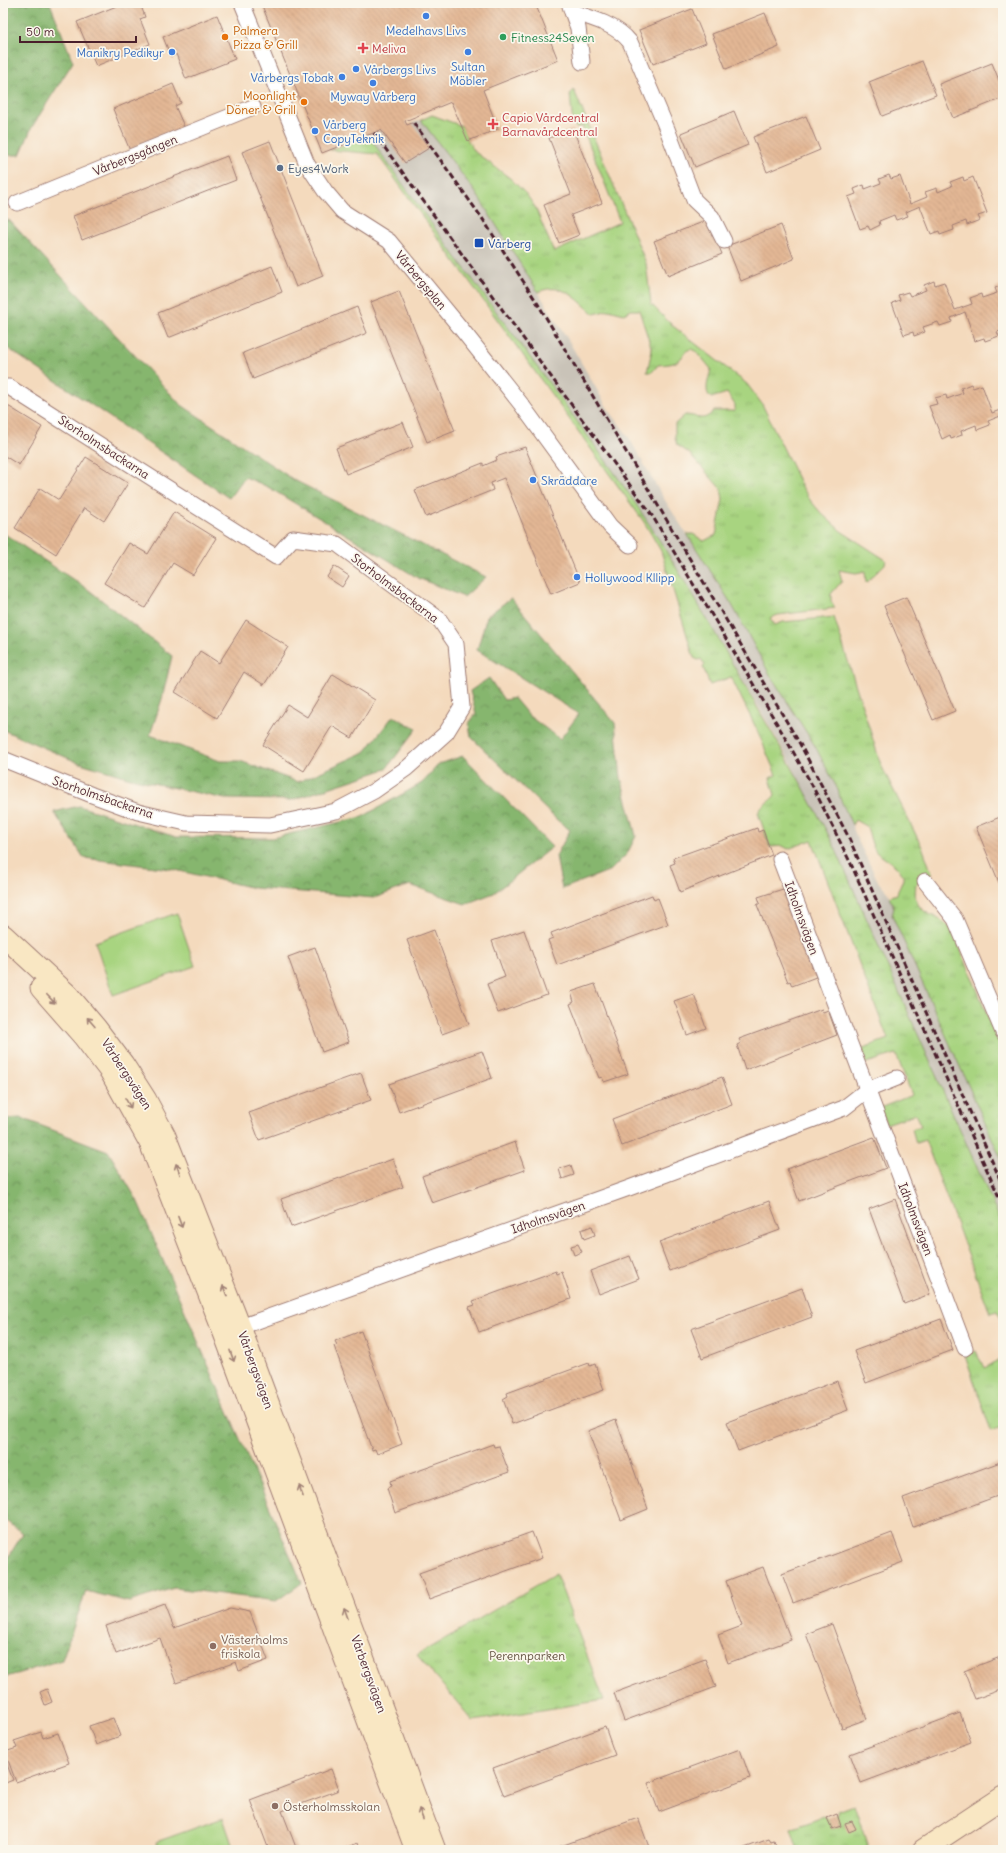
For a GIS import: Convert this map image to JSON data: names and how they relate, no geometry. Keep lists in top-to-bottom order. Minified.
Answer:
{"streets":{"street":["Vårbergsgången","Vårbergsplan","Storholmsbackarna","Idholmsvägen","Vårbergsvägen"]},"crossings":[["Idholmsvägen","Vårbergsvägen"]],"parks":["Perennparken"],"places":{"other":["Medelhavs Livs","Palmera Pizza & Grill","Fitness24Seven","Manikry Pedikyr","Sultan Möbler","Vårbergs Livs","Vårbergs Tobak","Myway Vårberg","Moonlight Döner & Grill","Vårberg CopyTeknik","Eyes4Work","Skräddare","Hollywood Kllipp","Västerholms friskola","Österholmsskolan"],"health":["Meliva","Capio Vårdcentral Barnavårdcentral"],"transit":["Vårberg"]},"scale_bar":"50 m"}
